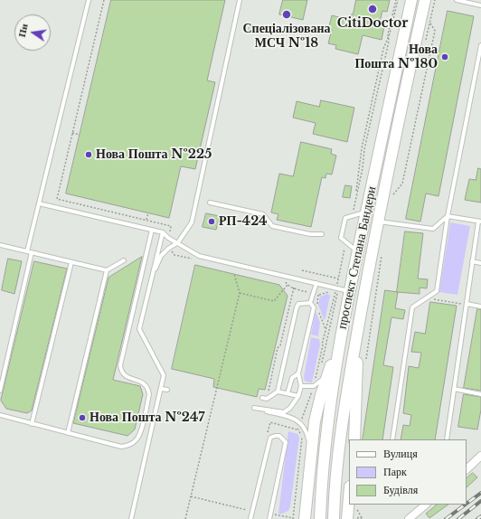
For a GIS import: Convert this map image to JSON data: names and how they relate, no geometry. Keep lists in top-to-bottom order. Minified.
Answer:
{"streets":{"main road":["проспект Степана Бандери"]},"places":["CitiDoctor","Спеціалізована МСЧ №18","Нова Пошта №180","Нова Пошта №225","РП-424","Нова Пошта №247"],"legend":["Вулиця","Парк","Будівля"],"north":"left"}
